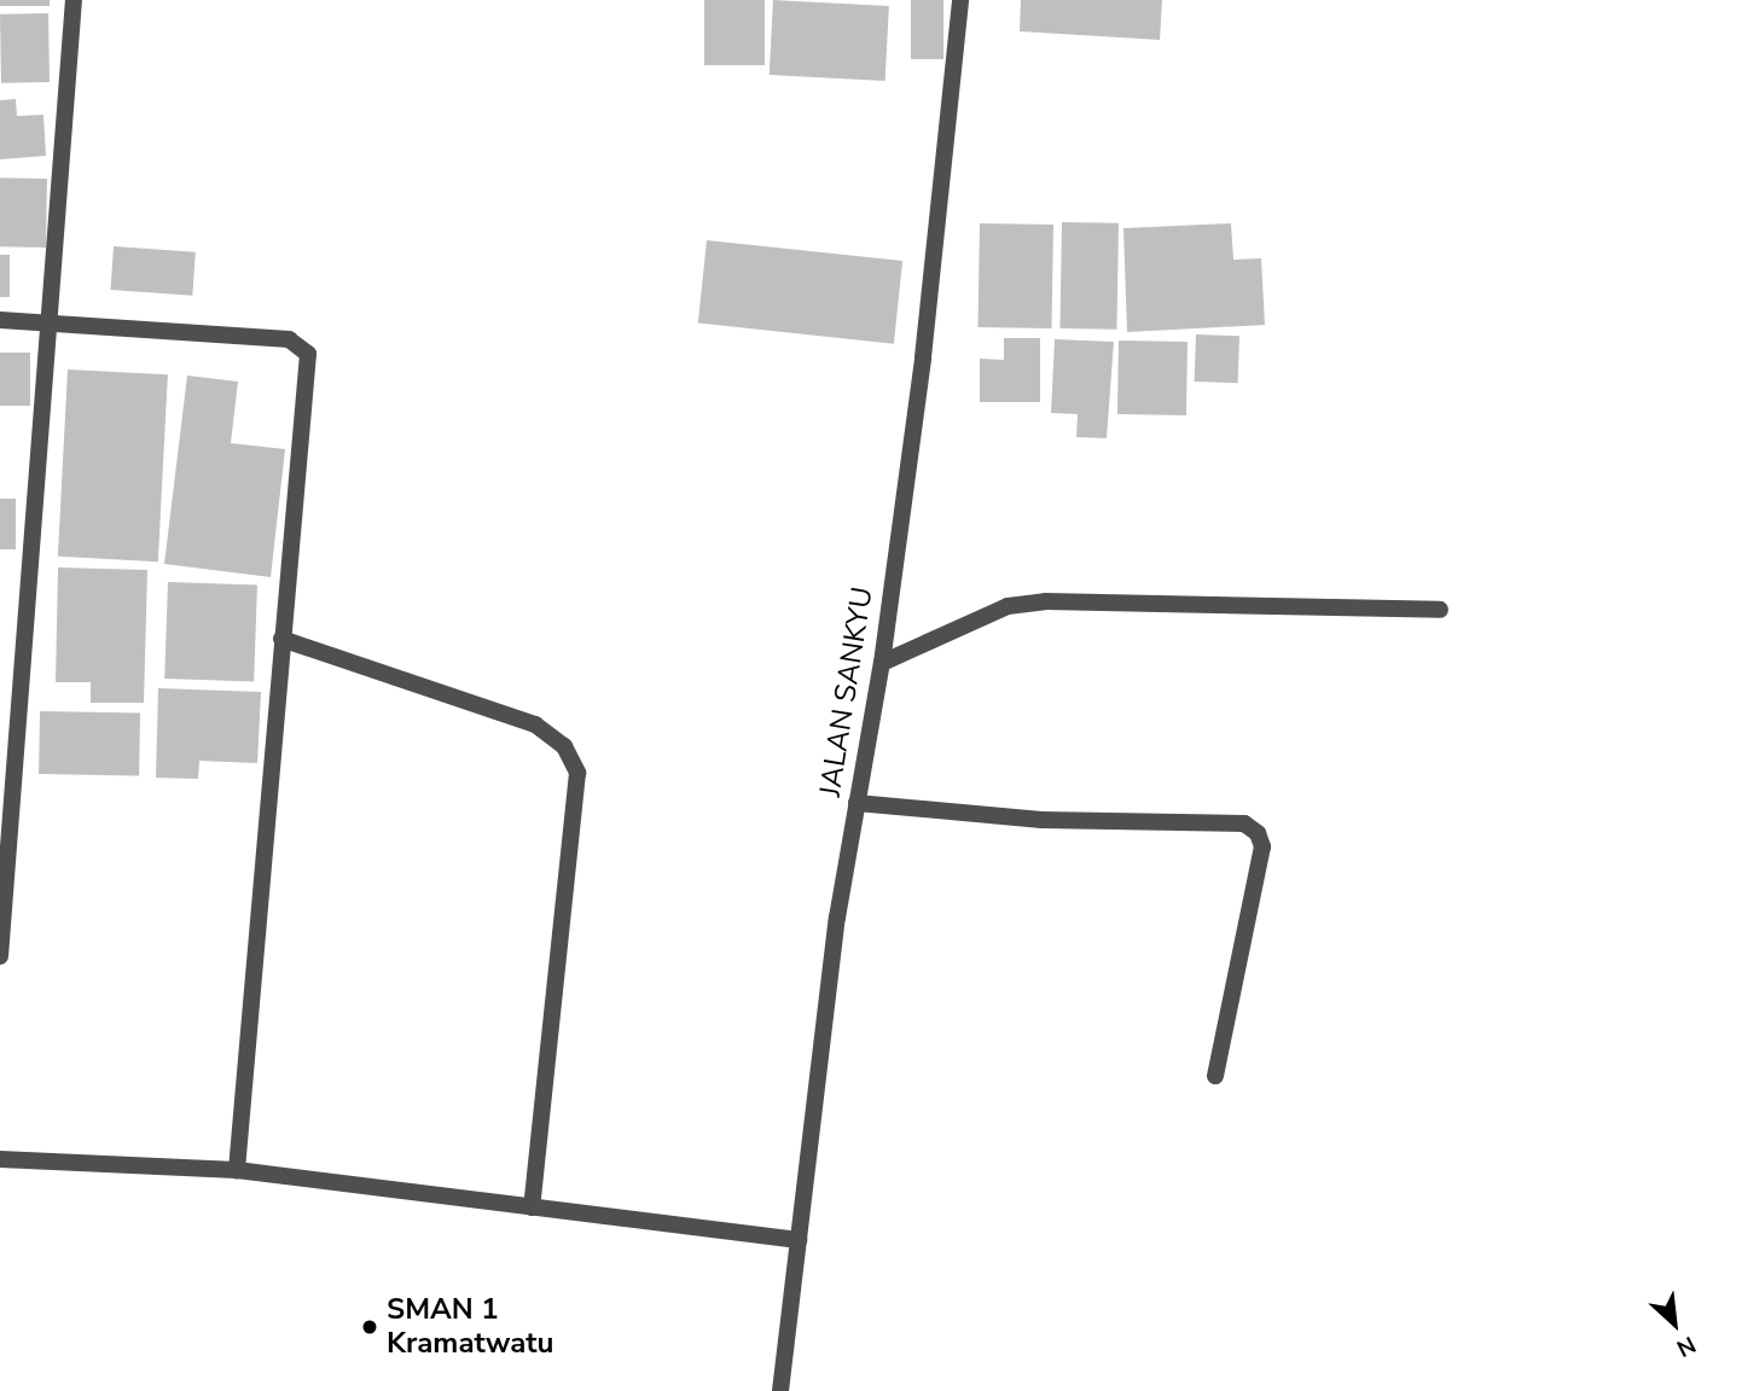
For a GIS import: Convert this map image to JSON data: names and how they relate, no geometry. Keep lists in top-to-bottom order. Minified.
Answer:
{"streets":{"street":["JALAN SANKYU"]},"places":["SMAN 1 Kramatwatu"],"north":"bottom right"}
